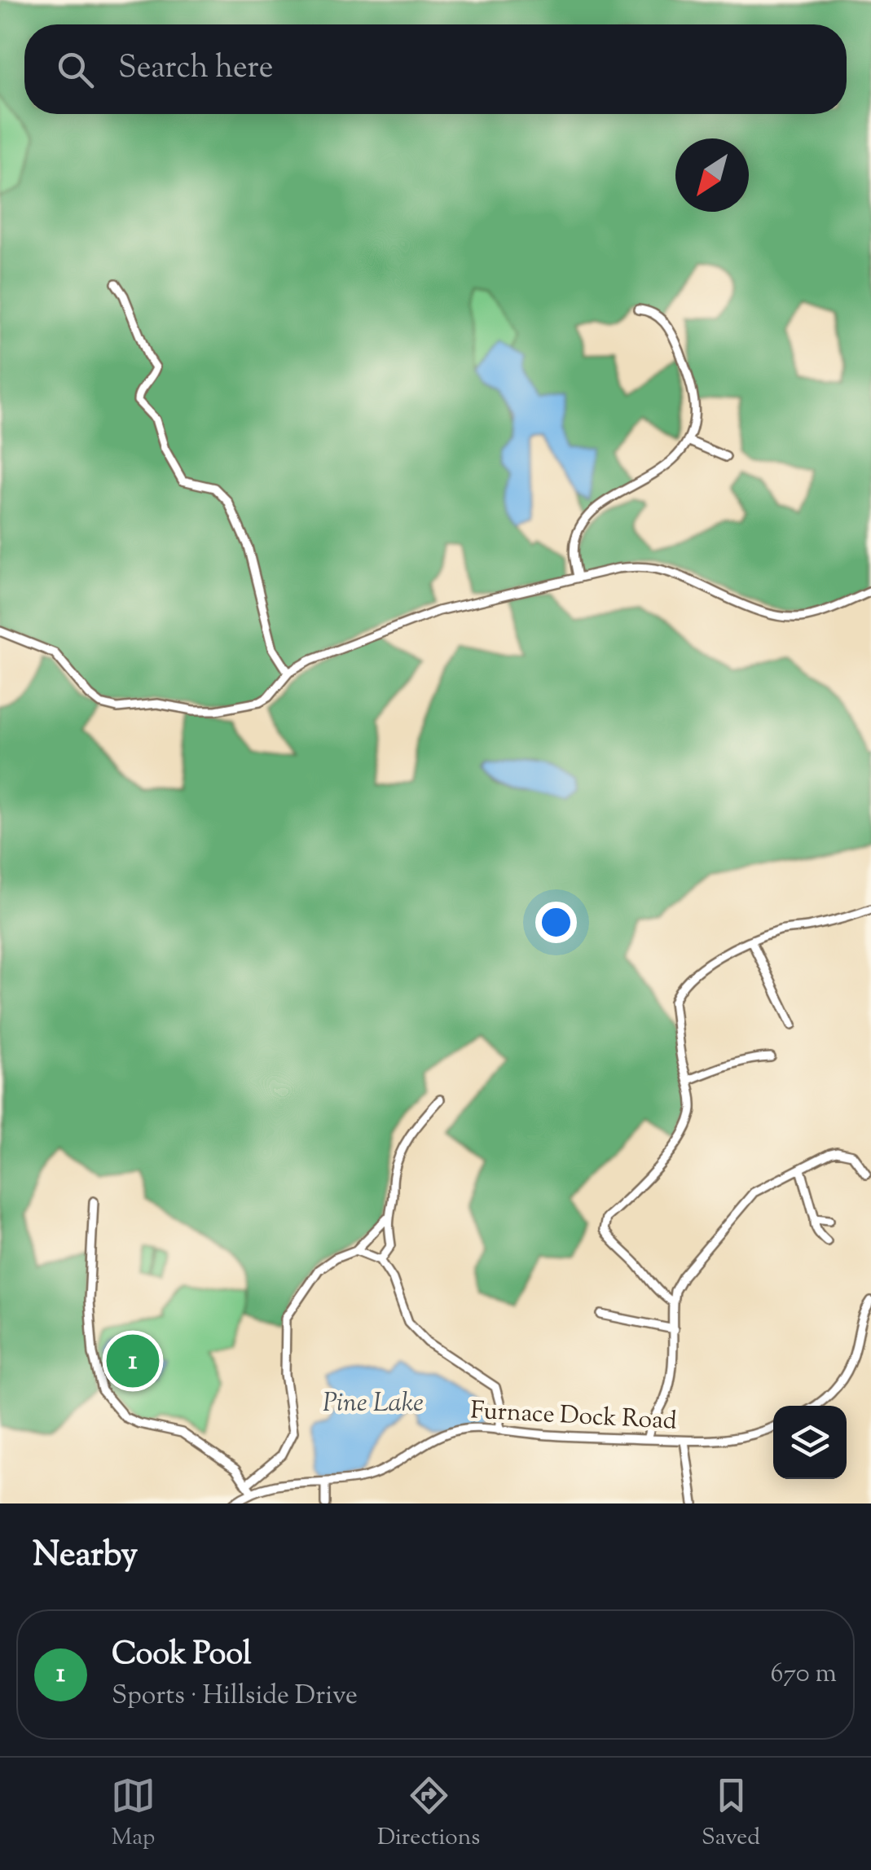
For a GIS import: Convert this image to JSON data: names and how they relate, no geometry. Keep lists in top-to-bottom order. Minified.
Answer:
{"streets":{"street":["Furnace Dock Road"]},"water":["Pine Lake"],"north":"bottom left","page":{"search":"Search here","pins":"1","heading":"Nearby","list":[{"mark":"1","name":"Cook Pool","note":"Sports · Hillside Drive","value":"670 m"}],"nav":["Map","Directions","Saved"]}}
